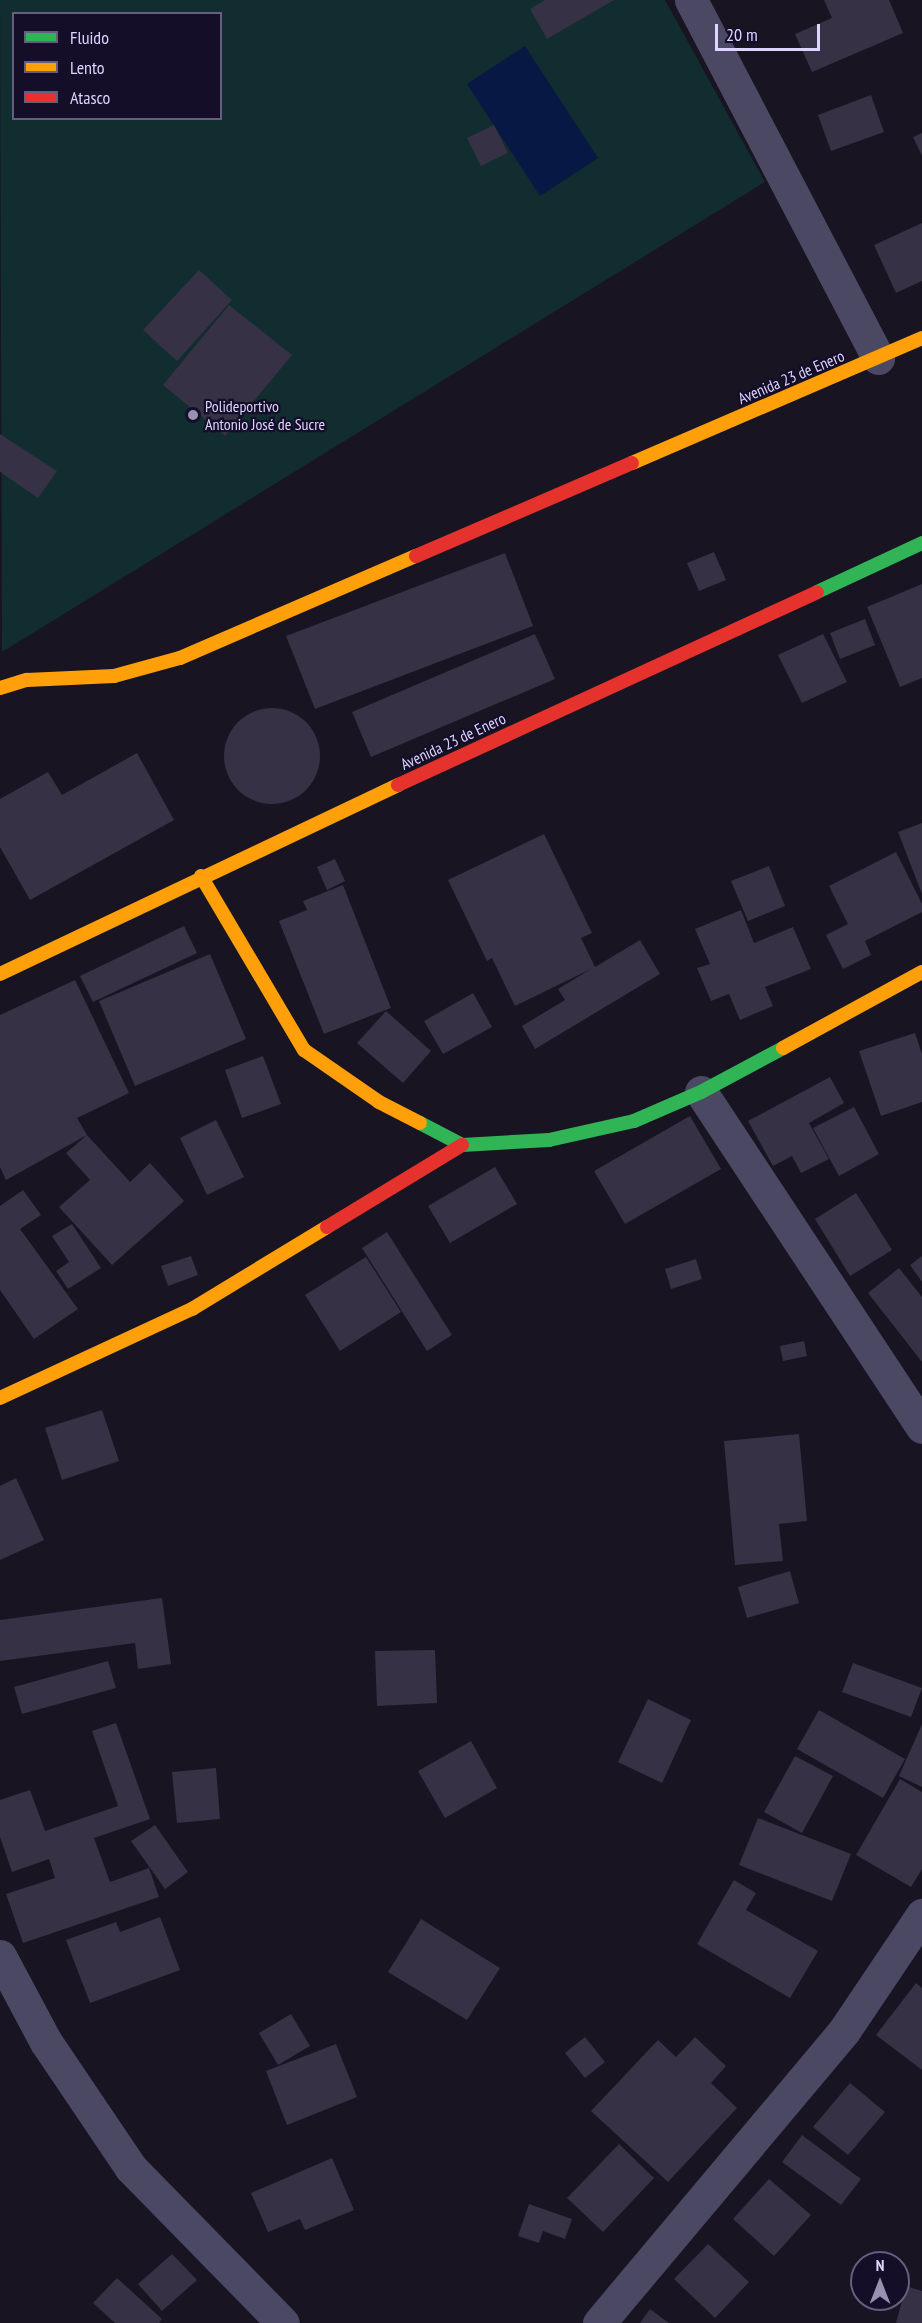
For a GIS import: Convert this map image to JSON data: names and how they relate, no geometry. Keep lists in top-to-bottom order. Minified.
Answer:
{"streets":{"main road":["Avenida 23 de Enero"]},"places":["Polideportivo Antonio José de Sucre"],"legend":["Fluido","Lento","Atasco"],"scale_bar":"20 m","north":"top"}
